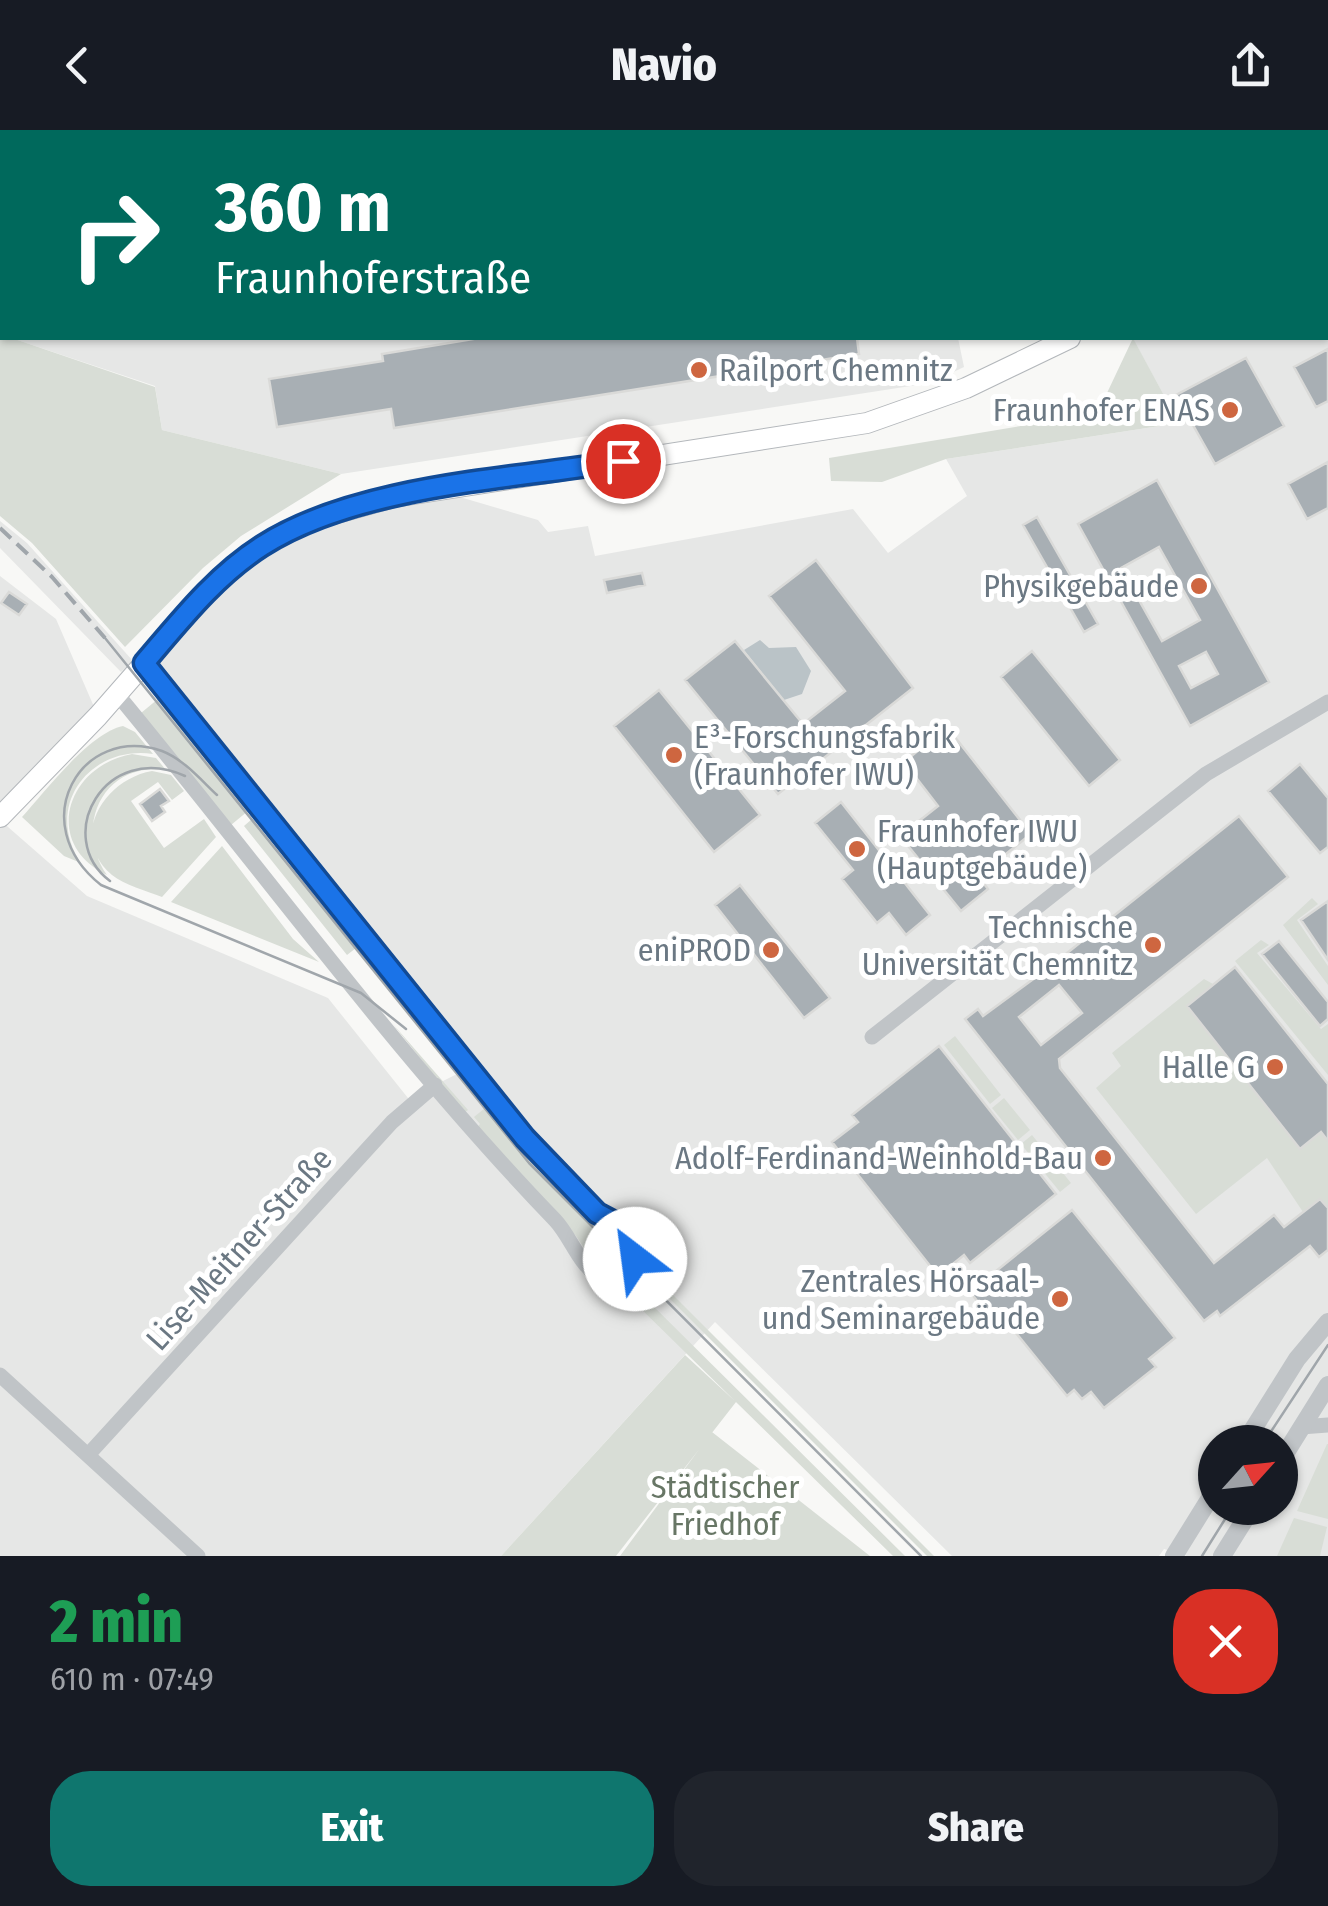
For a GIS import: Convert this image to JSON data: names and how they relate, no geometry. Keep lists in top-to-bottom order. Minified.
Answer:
{"streets":{"street":["Lise-Meitner-Straße"]},"parks":["Städtischer Friedhof"],"places":["Railport Chemnitz","Fraunhofer ENAS","Physikgebäude","E³-Forschungsfabrik (Fraunhofer IWU)","Fraunhofer IWU (Hauptgebäude)","Technische Universität Chemnitz","eniPROD","Halle G","Adolf-Ferdinand-Weinhold-Bau","Zentrales Hörsaal- und Seminargebäude"],"north":"top right","page":{"header":"Navio","turn":["360 m","Fraunhoferstraße"],"heading":["2 min","610 m · 07:49"],"buttons":["Exit","Share"]}}
